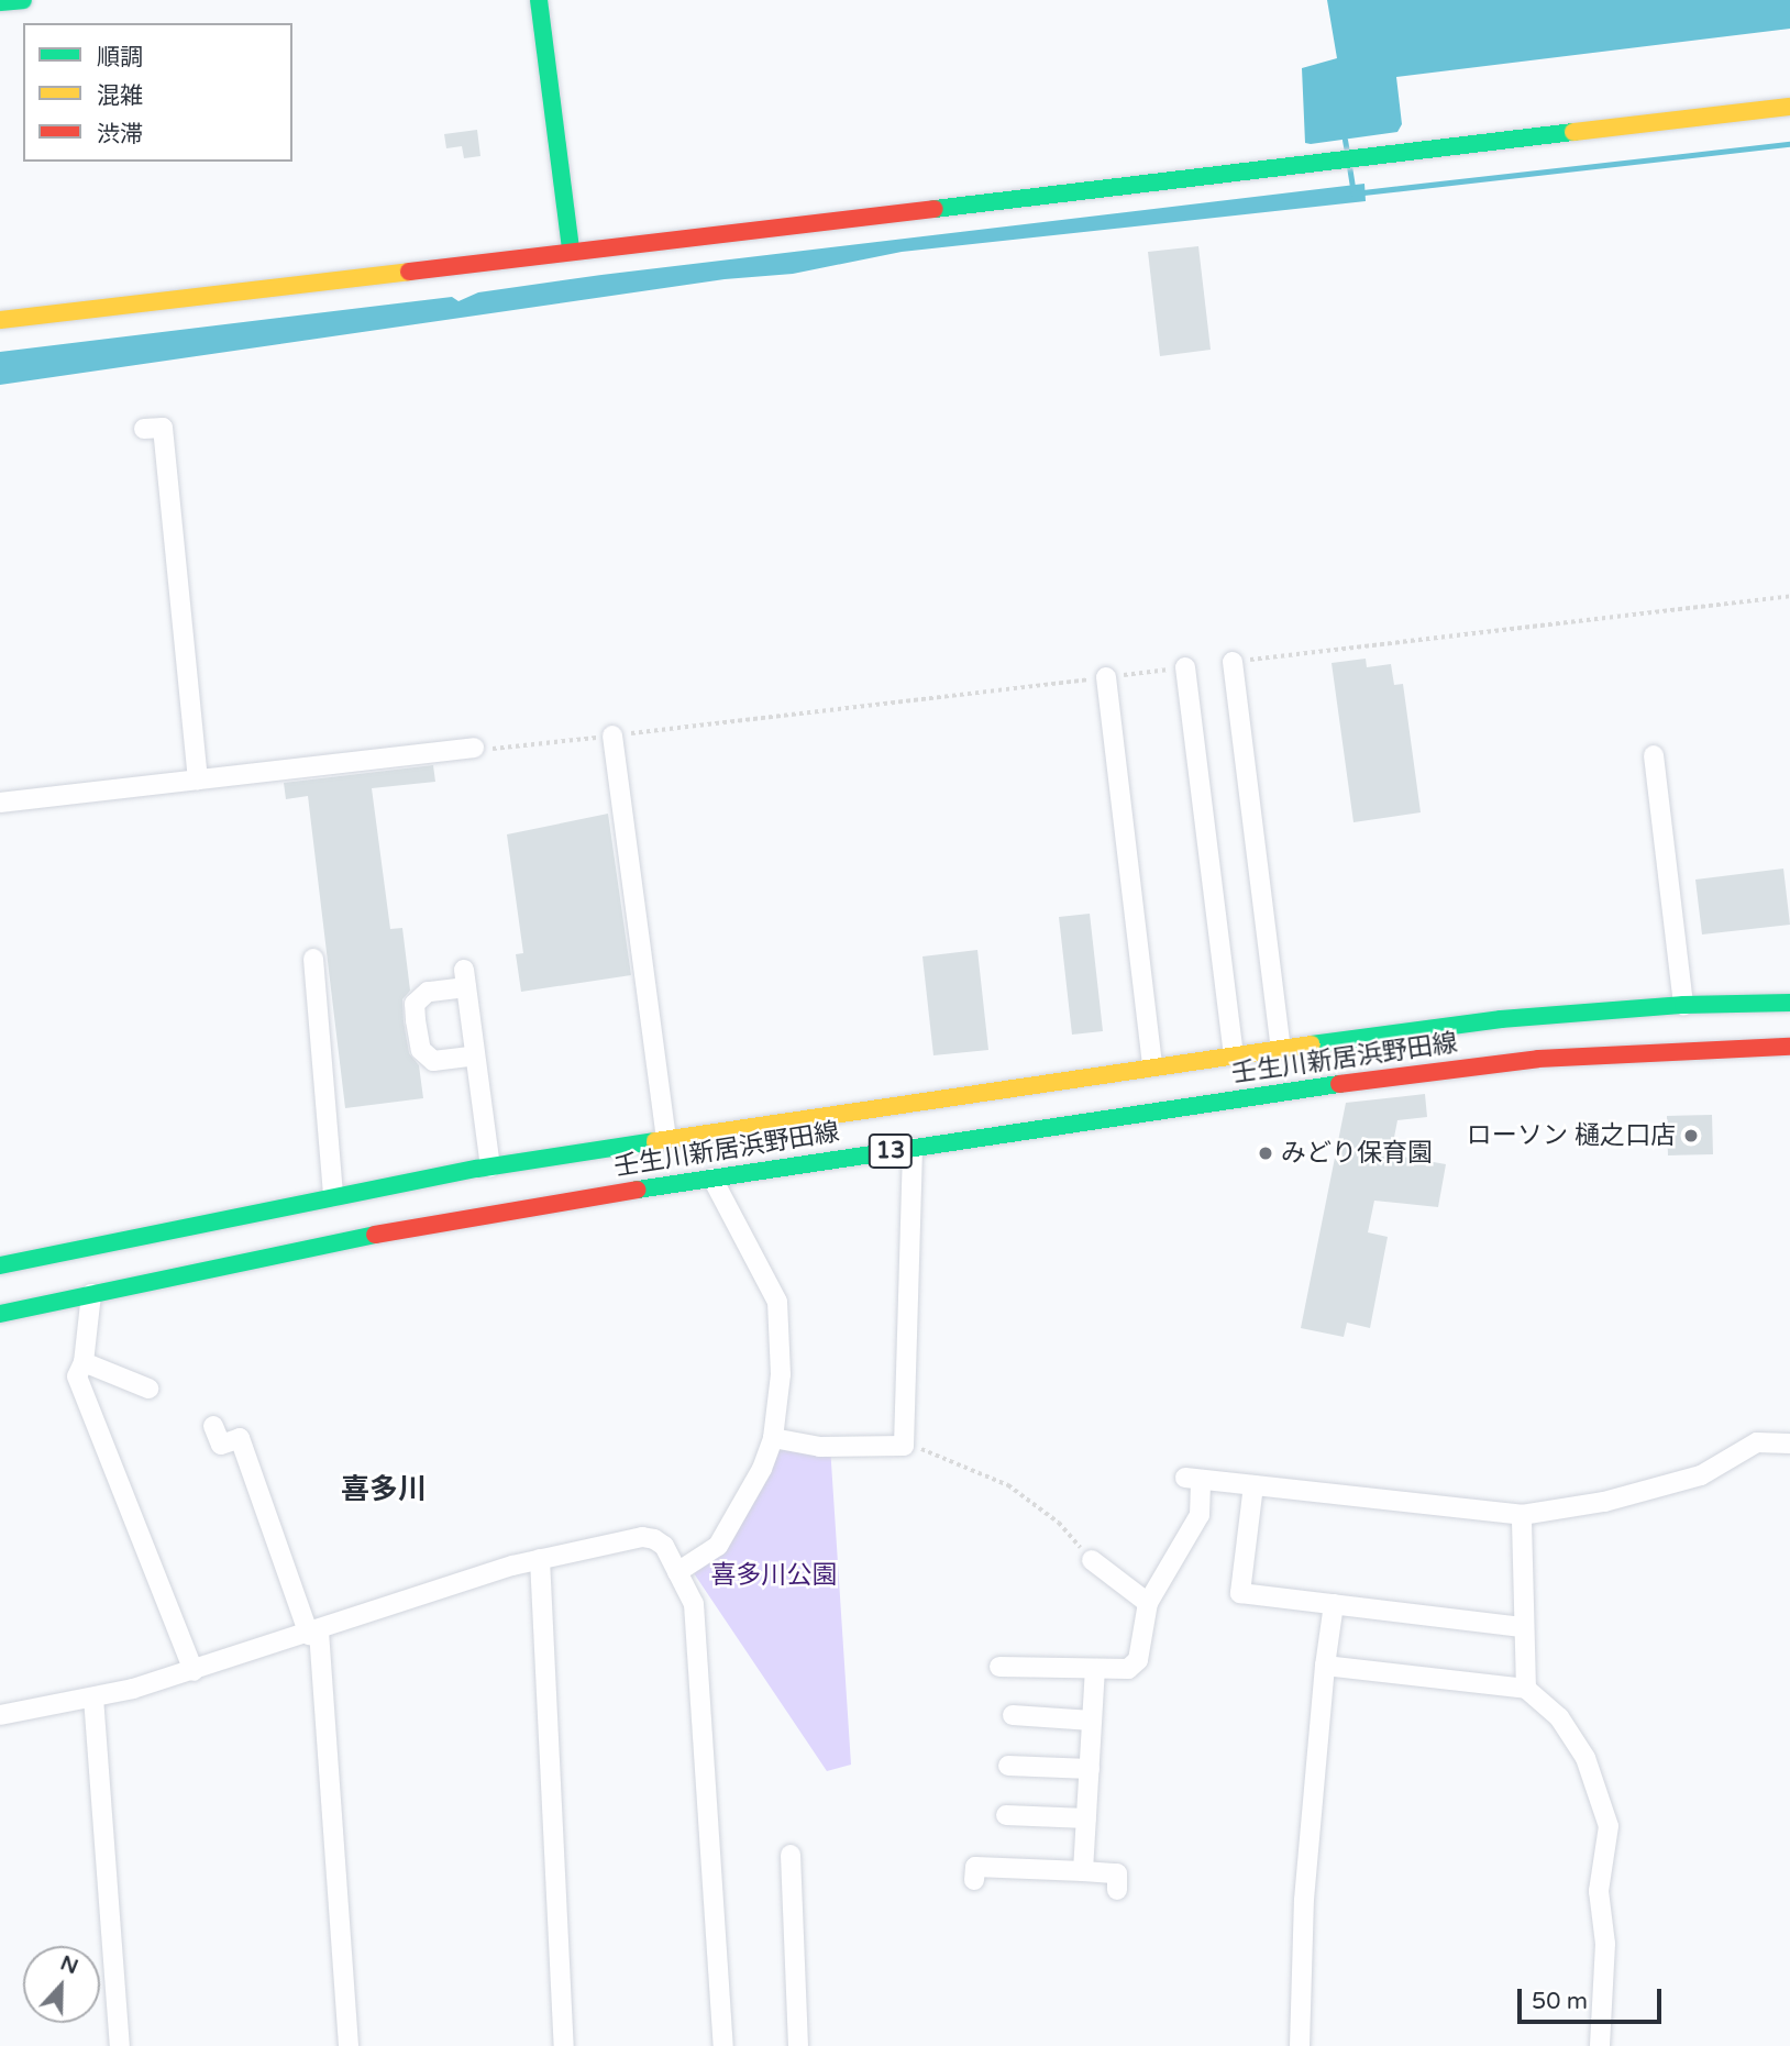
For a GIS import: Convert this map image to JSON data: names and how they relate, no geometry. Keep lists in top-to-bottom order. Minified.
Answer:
{"streets":{"main road":["壬生川新居浜野田線","13"]},"districts":["喜多川"],"parks":["喜多川公園"],"places":["ローソン 樋之口店","みどり保育園"],"legend":["順調","混雑","渋滞"],"scale_bar":"50 m","north":"top"}
